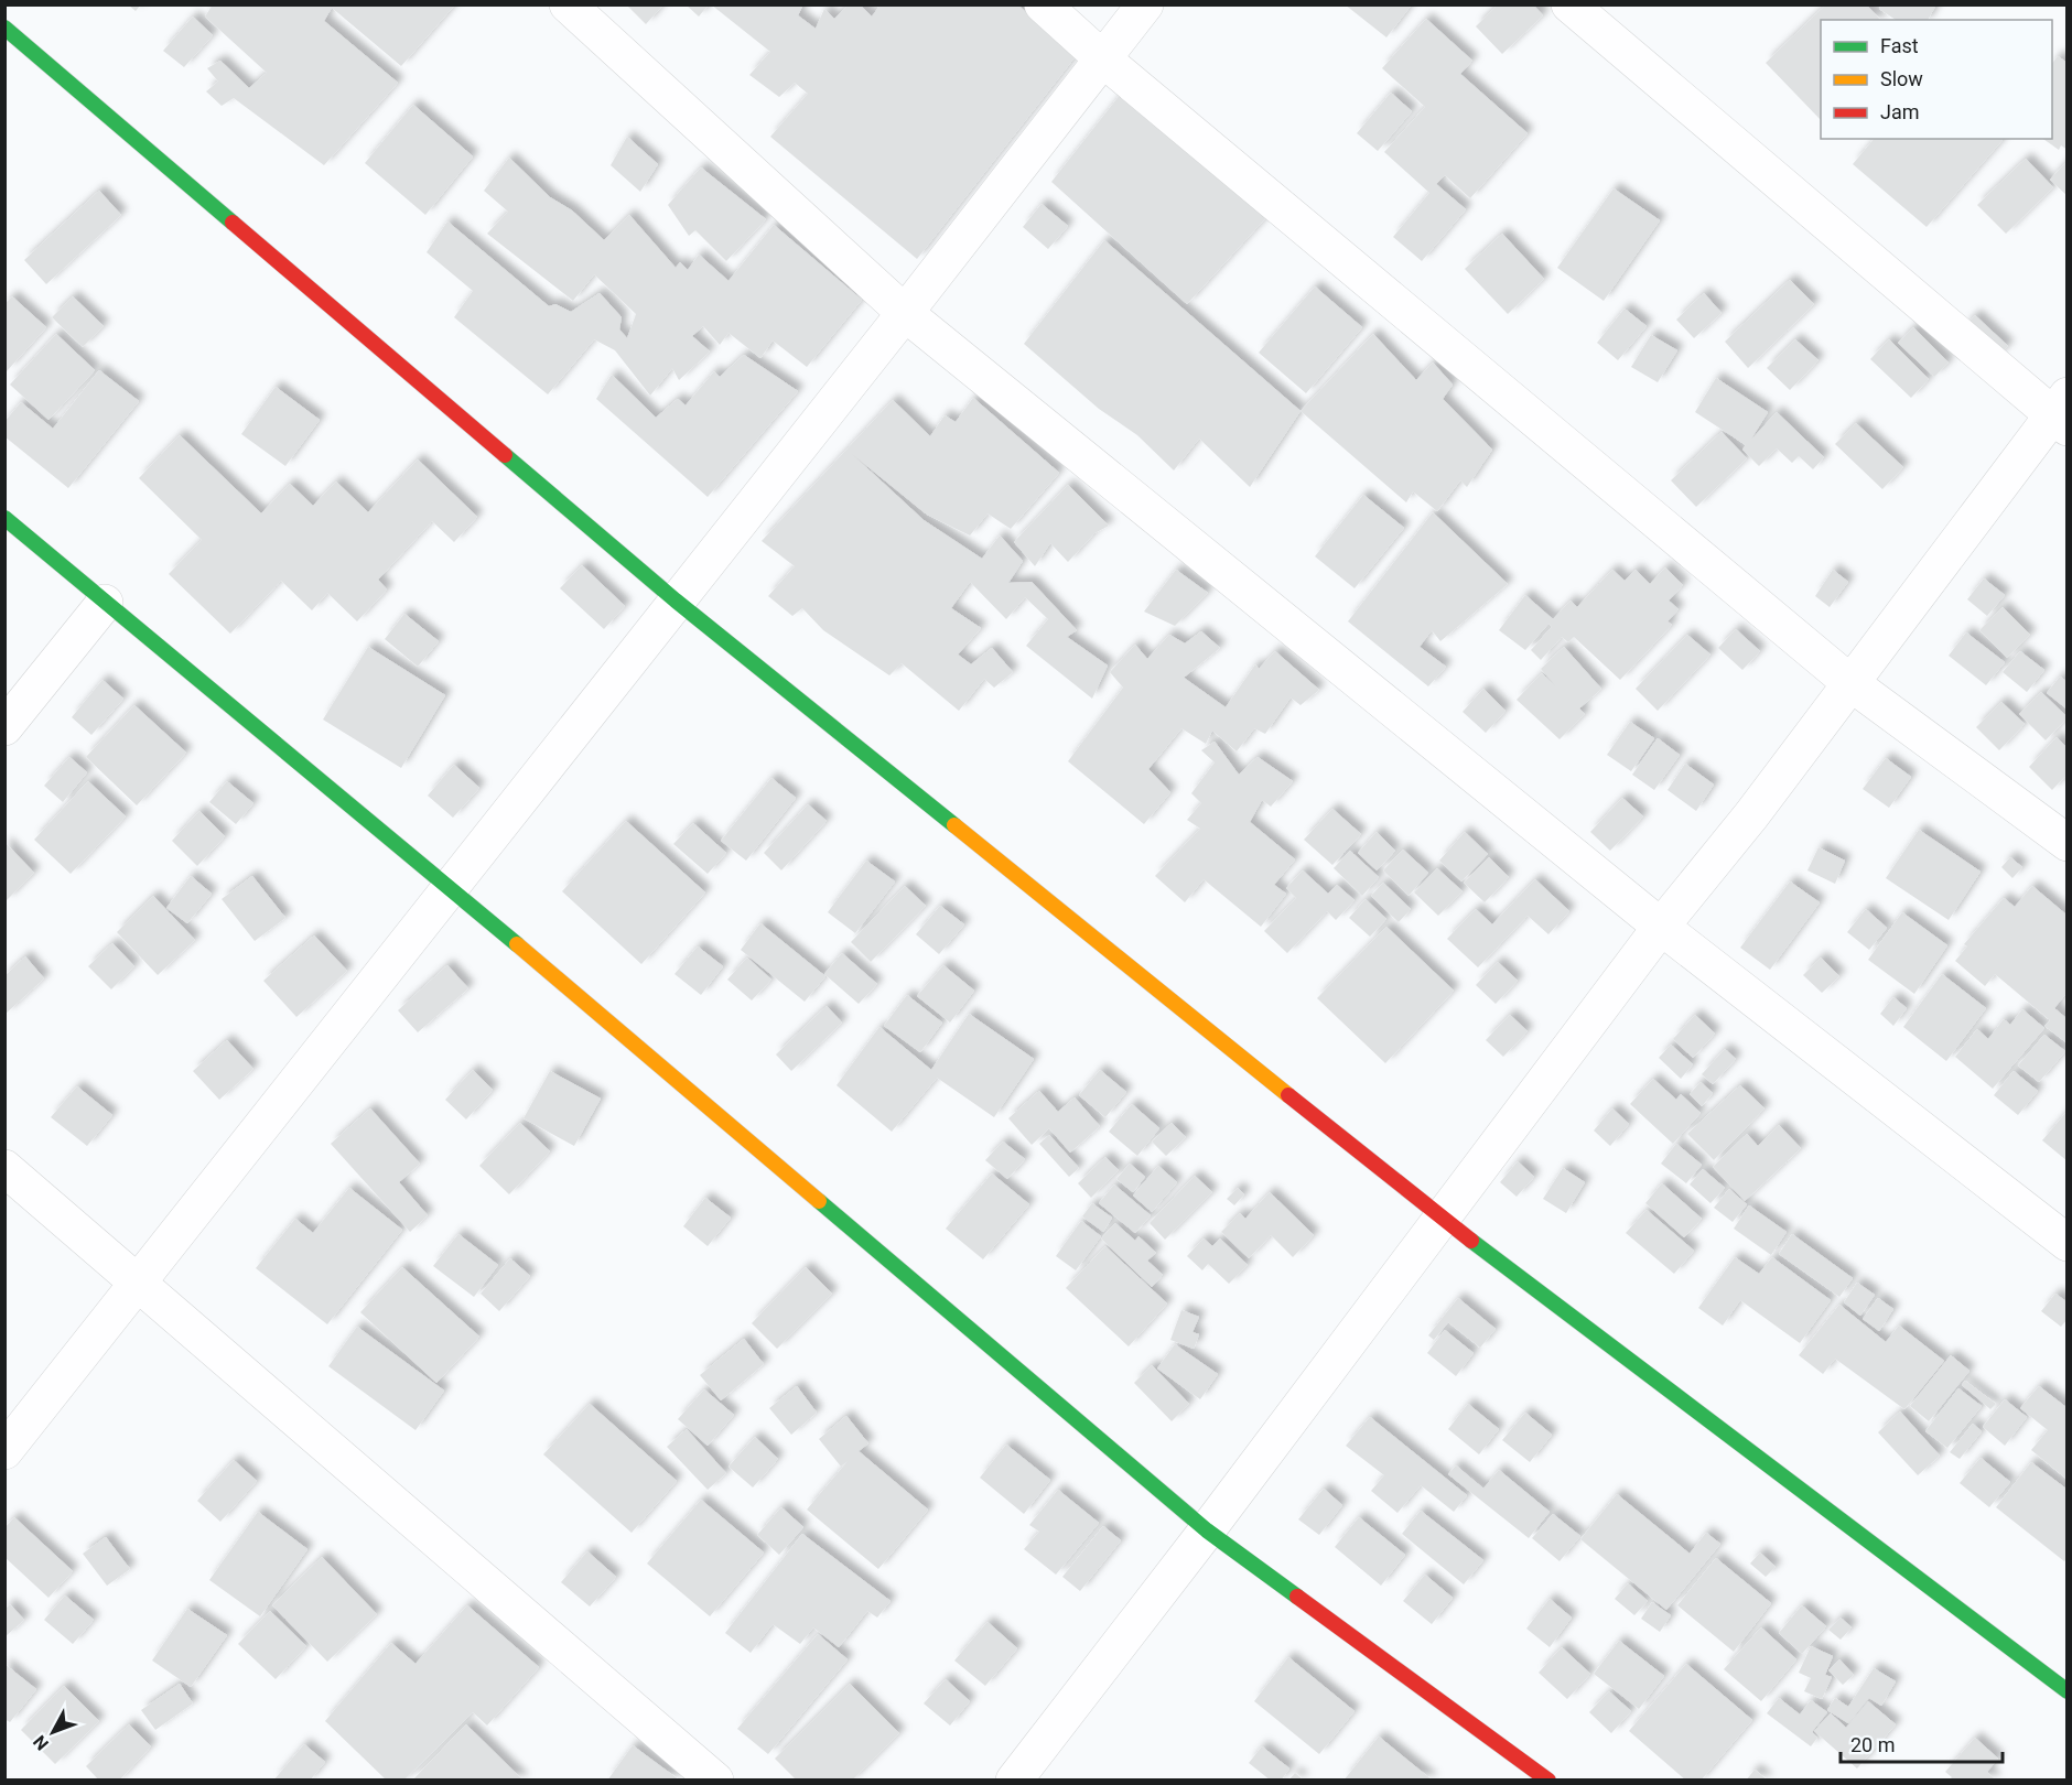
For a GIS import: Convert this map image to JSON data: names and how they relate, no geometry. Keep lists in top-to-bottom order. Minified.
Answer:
{"legend":["Fast","Slow","Jam"],"scale_bar":"20 m","north":"bottom left"}
